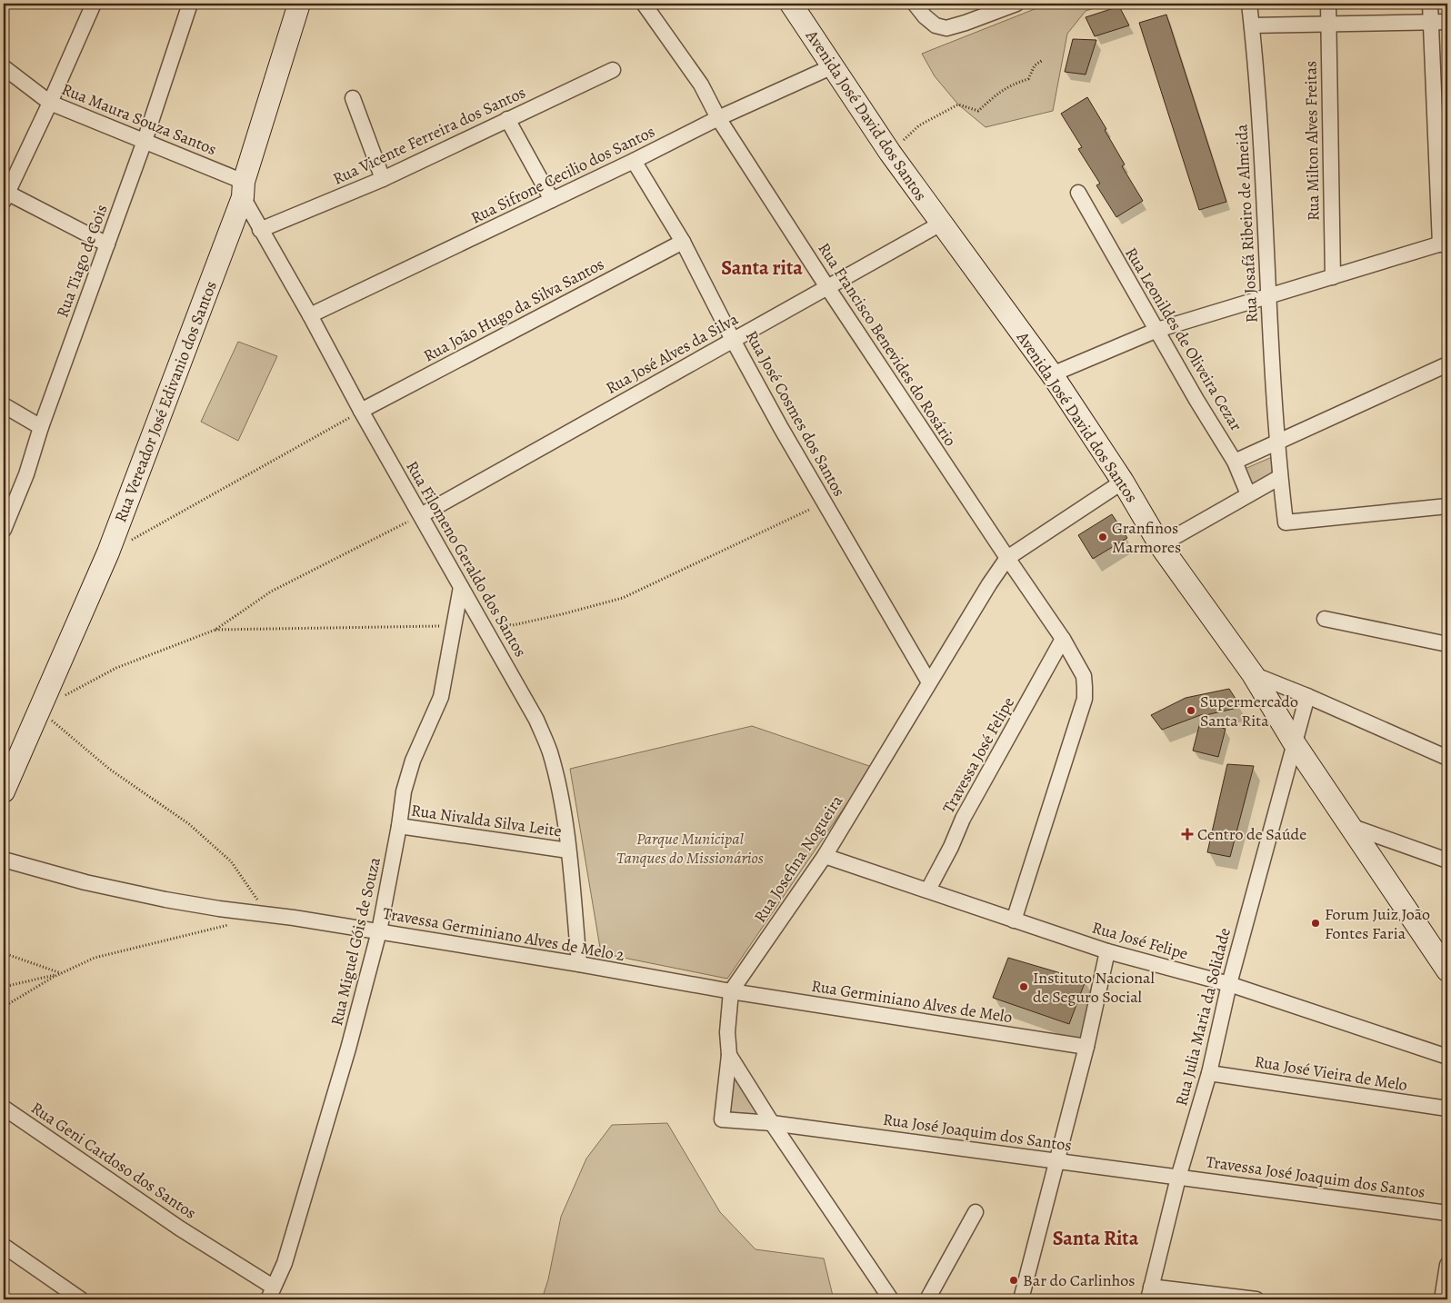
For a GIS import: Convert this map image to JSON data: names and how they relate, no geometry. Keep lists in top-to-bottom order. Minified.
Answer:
{"streets":{"main road":["Avenida José David dos Santos","Rua Vereador José Edivanio dos Santos"],"street":["Rua Maura Souza Santos","Rua Vicente Ferreira dos Santos","Rua Milton Alves Freitas","Rua Sifrone Cecilio dos Santos","Rua Josafá Ribeiro de Almeida","Rua Tiago de Gois","Rua João Hugo da Silva Santos","Rua Leonildes de Oliveira Cezar","Rua Francisco Benevides do Rosário","Rua José Alves da Silva","Rua José Cosmes dos Santos","Rua Filomeno Geraldo dos Santos","Travessa José Felipe","Rua Nivalda Silva Leite","Rua Josefina Nogueira","Travessa Germiniano Alves de Melo 2","Rua José Felipe","Rua Miguel Góis de Souza","Rua Germiniano Alves de Melo","Rua Julia Maria da Solidade","Rua José Vieira de Melo","Rua José Joaquim dos Santos","Rua Geni Cardoso dos Santos","Travessa José Joaquim dos Santos"]},"crossings":[["Avenida José David dos Santos","Rua Sifrone Cecilio dos Santos"],["Avenida José David dos Santos","Rua José Alves da Silva"],["Avenida José David dos Santos","Rua Josefina Nogueira"],["Avenida José David dos Santos","Rua Julia Maria da Solidade"],["Rua Maura Souza Santos","Rua Tiago de Gois"],["Rua Maura Souza Santos","Rua Vereador José Edivanio dos Santos"],["Rua Maura Souza Santos","Rua Filomeno Geraldo dos Santos"],["Rua Vicente Ferreira dos Santos","Rua Filomeno Geraldo dos Santos"],["Rua Sifrone Cecilio dos Santos","Rua Francisco Benevides do Rosário"],["Rua Sifrone Cecilio dos Santos","Rua José Cosmes dos Santos"],["Rua Sifrone Cecilio dos Santos","Rua Filomeno Geraldo dos Santos"],["Rua João Hugo da Silva Santos","Rua José Cosmes dos Santos"],["Rua João Hugo da Silva Santos","Rua Filomeno Geraldo dos Santos"],["Rua Francisco Benevides do Rosário","Rua José Alves da Silva"],["Rua Francisco Benevides do Rosário","Travessa José Felipe"],["Rua Francisco Benevides do Rosário","Rua Josefina Nogueira"],["Rua Francisco Benevides do Rosário","Rua José Felipe"],["Rua José Alves da Silva","Rua José Cosmes dos Santos"],["Rua José Alves da Silva","Rua Filomeno Geraldo dos Santos"],["Rua Vereador José Edivanio dos Santos","Rua Filomeno Geraldo dos Santos"],["Rua José Cosmes dos Santos","Rua Josefina Nogueira"],["Rua Filomeno Geraldo dos Santos","Rua Nivalda Silva Leite"],["Rua Filomeno Geraldo dos Santos","Travessa Germiniano Alves de Melo 2"],["Rua Filomeno Geraldo dos Santos","Rua Miguel Góis de Souza"],["Travessa José Felipe","Rua José Felipe"],["Rua Nivalda Silva Leite","Rua Miguel Góis de Souza"],["Rua Josefina Nogueira","Travessa Germiniano Alves de Melo 2"],["Rua Josefina Nogueira","Rua José Felipe"],["Rua Josefina Nogueira","Rua Germiniano Alves de Melo"],["Rua Josefina Nogueira","Rua José Joaquim dos Santos"],["Travessa Germiniano Alves de Melo 2","Rua Miguel Góis de Souza"],["Travessa Germiniano Alves de Melo 2","Rua Germiniano Alves de Melo"],["Rua José Felipe","Rua Julia Maria da Solidade"],["Rua Miguel Góis de Souza","Rua Geni Cardoso dos Santos"],["Rua Julia Maria da Solidade","Rua José Vieira de Melo"],["Rua Julia Maria da Solidade","Rua José Joaquim dos Santos"],["Rua Julia Maria da Solidade","Travessa José Joaquim dos Santos"],["Rua José Joaquim dos Santos","Travessa José Joaquim dos Santos"]],"districts":["Santa rita","Santa Rita"],"parks":["Parque Municipal Tanques do Missionários"],"places":{"other":["Granfinos Marmores","Supermercado Santa Rita","Forum Juiz João Fontes Faria","Instituto Nacional de Seguro Social","Bar do Carlinhos"],"health":["Centro de Saúde"]}}
